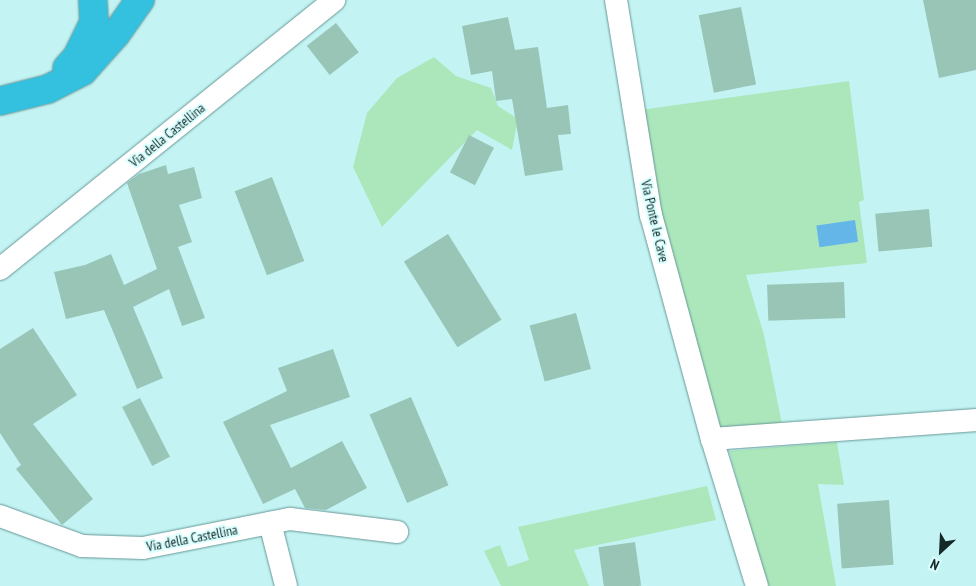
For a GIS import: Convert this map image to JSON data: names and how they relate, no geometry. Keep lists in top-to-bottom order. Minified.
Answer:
{"streets":{"street":["Via della Castellina","Via Ponte le Cave"]},"north":"bottom left"}
